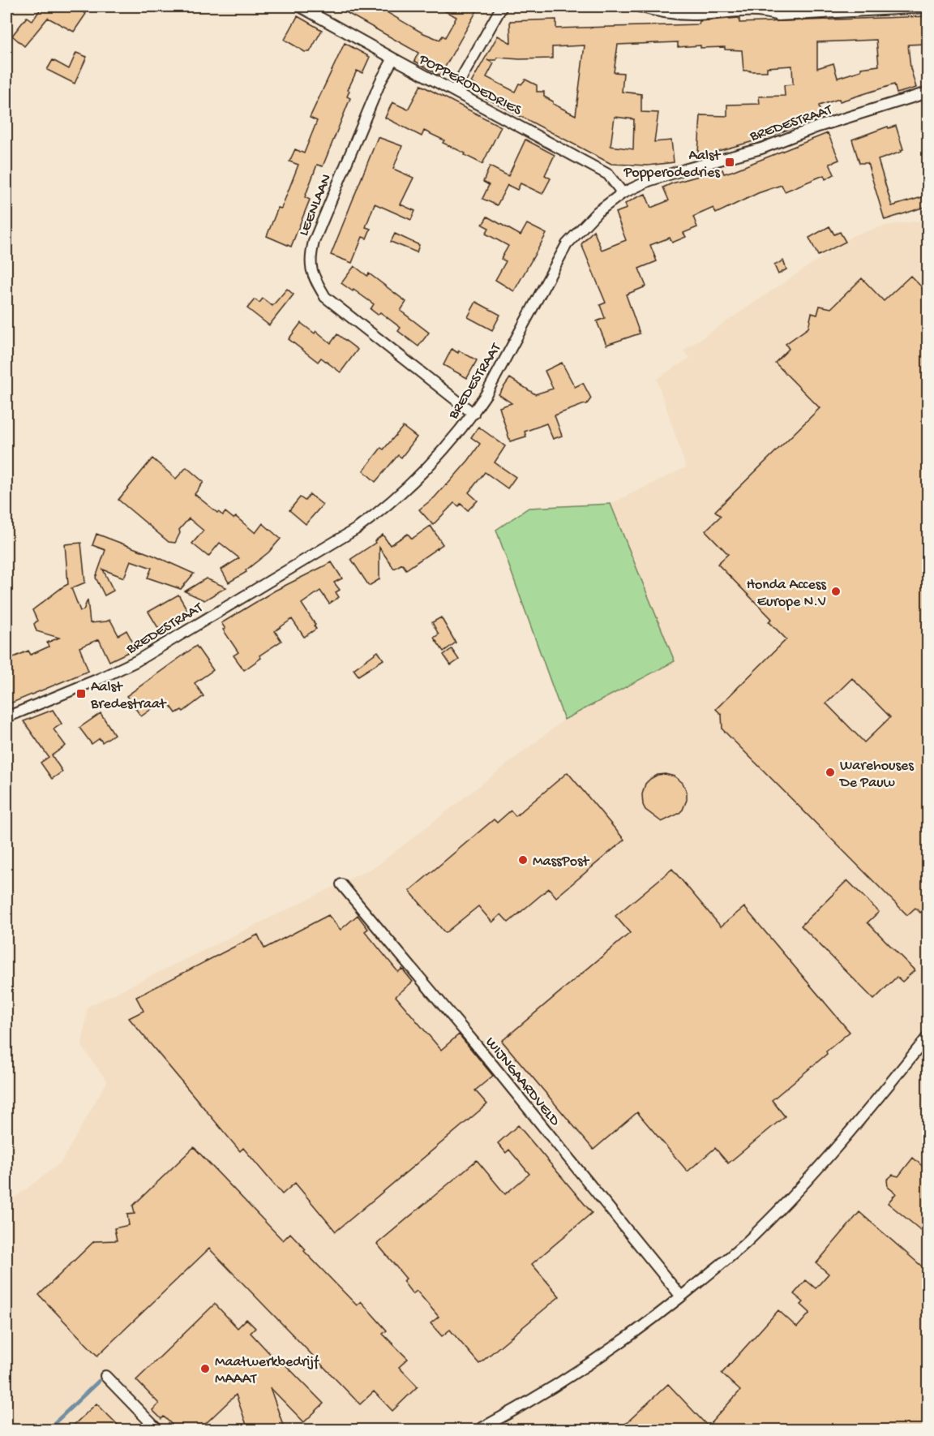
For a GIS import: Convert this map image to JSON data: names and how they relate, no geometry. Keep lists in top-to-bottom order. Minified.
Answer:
{"streets":{"street":["POPPERODEDRIES","BREDESTRAAT","LEENLAAN","WIJNGAARDVELD"]},"crossings":[["POPPERODEDRIES","BREDESTRAAT"],["POPPERODEDRIES","LEENLAAN"],["BREDESTRAAT","LEENLAAN"]],"places":{"transit":["Aalst Popperodedries","Aalst Bredestraat"],"other":["Honda Access Europe N.V","Warehouses De Pauw","MassPost","Maatwerkbedrijf MAAAT"]}}
